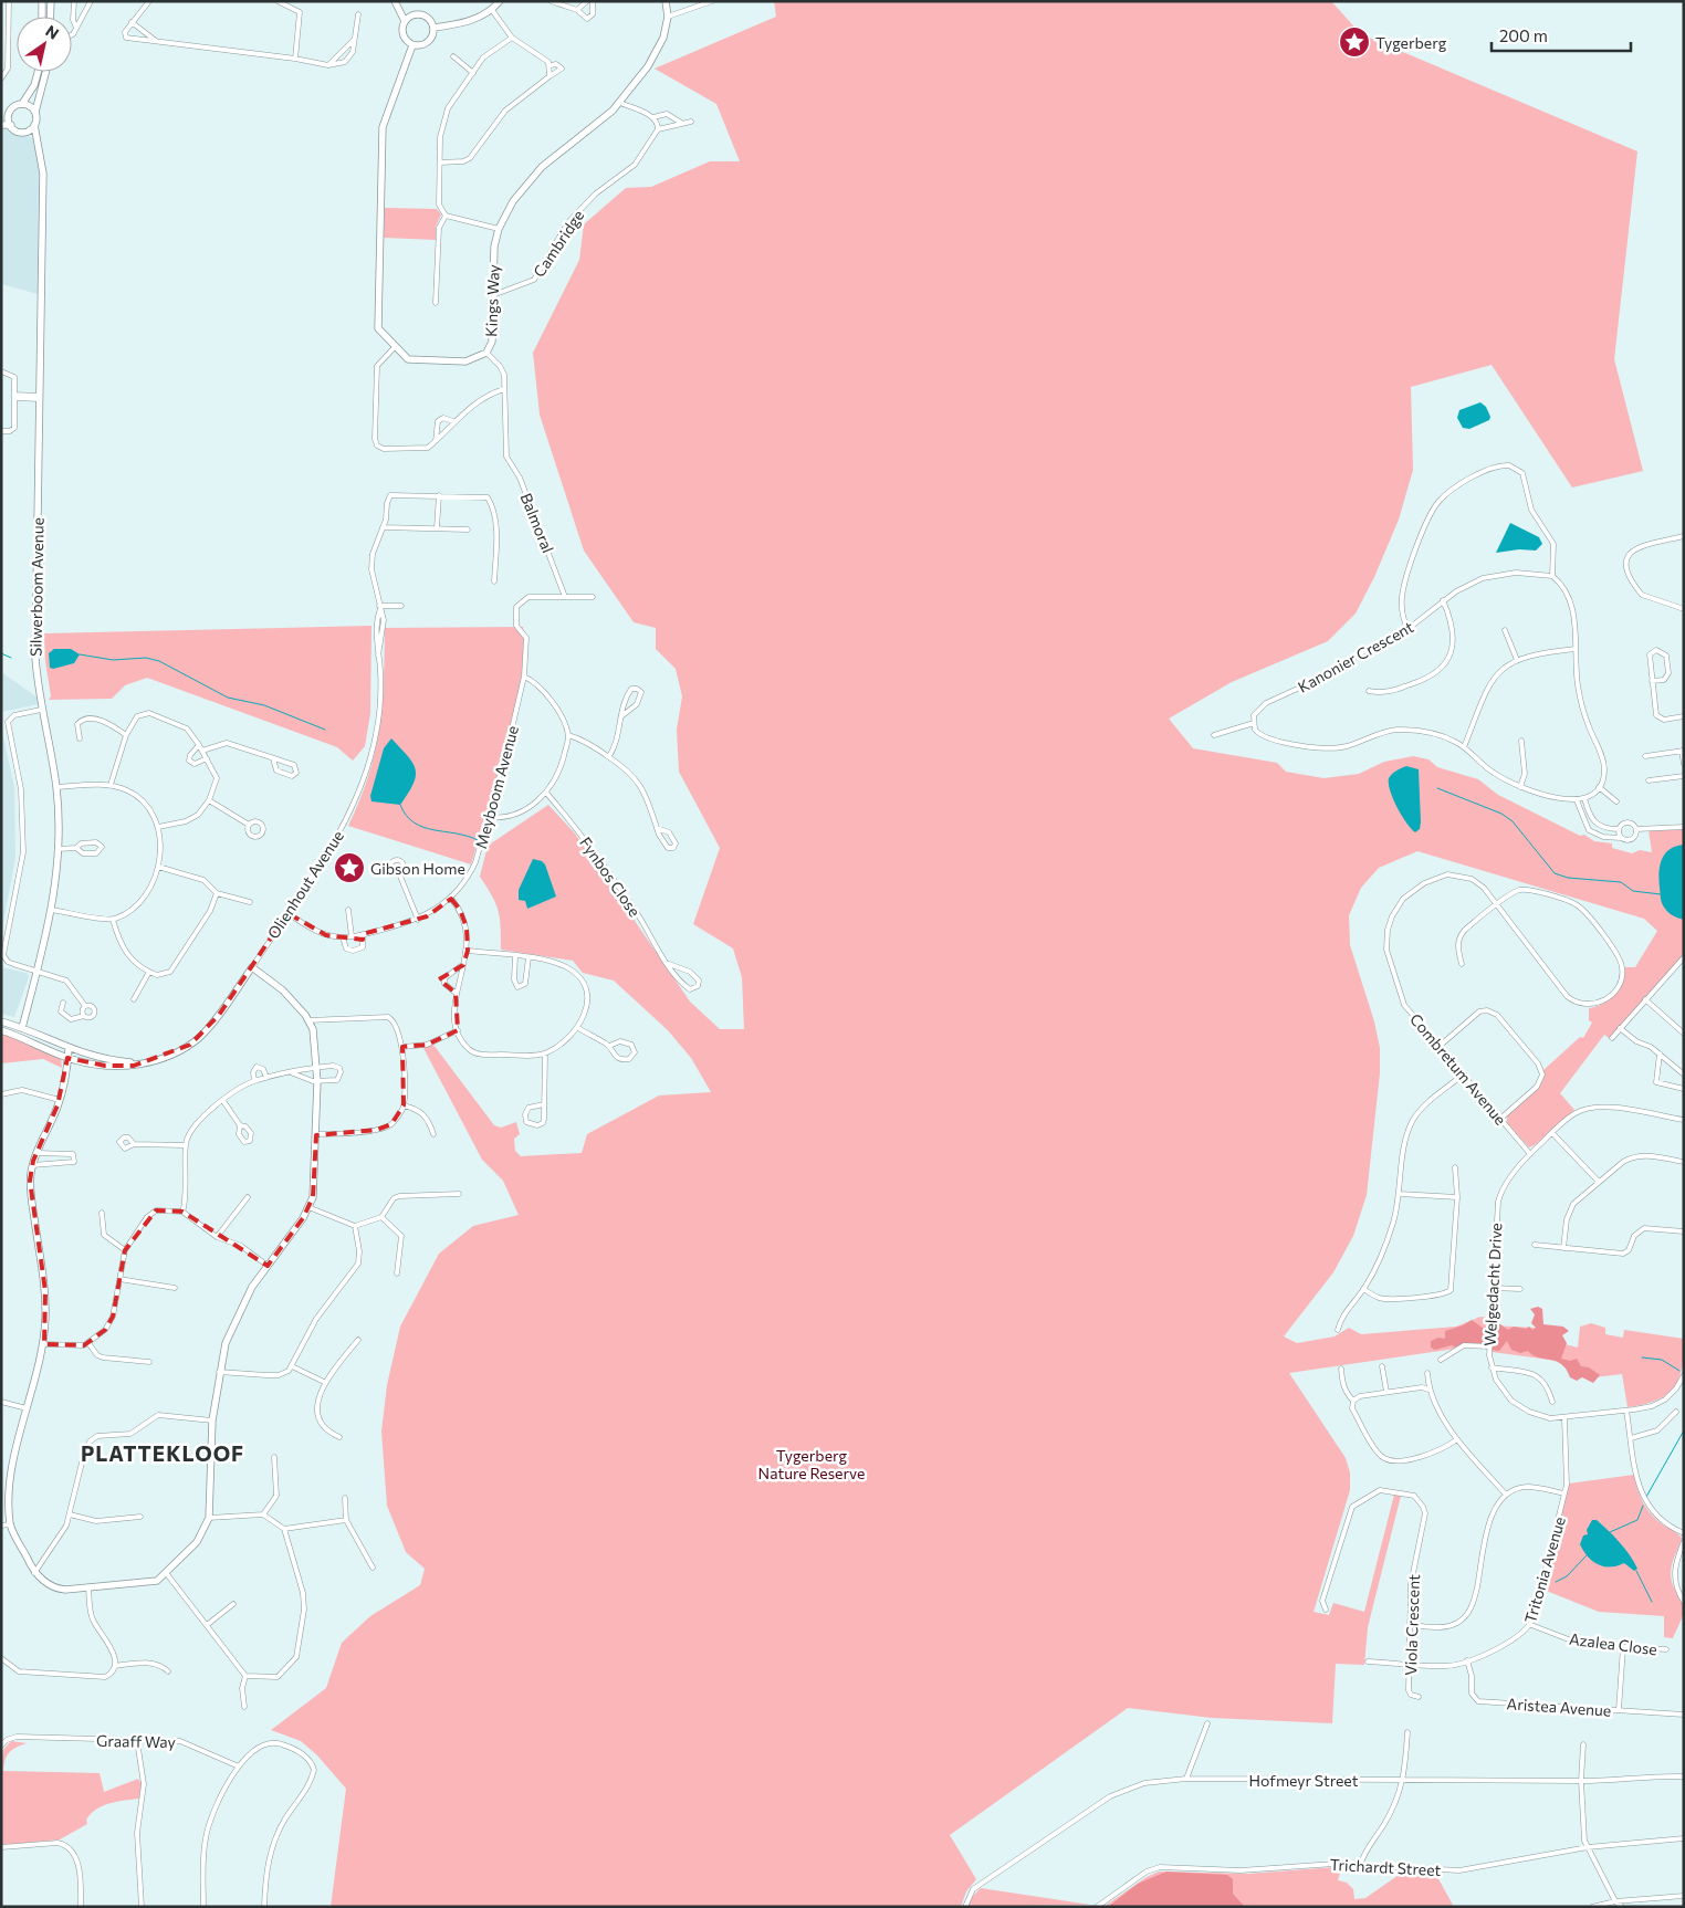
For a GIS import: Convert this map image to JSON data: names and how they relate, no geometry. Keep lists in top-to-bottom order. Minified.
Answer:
{"streets":{"street":["Cambridge","Kings Way","Balmoral","Silwerboom Avenue","Kanonier Crescent","Meyboom Avenue","Fynbos Close","Olienhout Avenue","Combretum Avenue","Welgedacht Drive","Tritonia Avenue","Viola Crescent","Azalea Close","Aristea Avenue","Graaff Way","Hofmeyr Street","Trichardt Street"]},"crossings":[["Cambridge","Kings Way"],["Balmoral","Meyboom Avenue"],["Silwerboom Avenue","Olienhout Avenue"],["Meyboom Avenue","Olienhout Avenue"],["Combretum Avenue","Welgedacht Drive"],["Welgedacht Drive","Tritonia Avenue"],["Tritonia Avenue","Viola Crescent"],["Tritonia Avenue","Azalea Close"],["Tritonia Avenue","Aristea Avenue"]],"districts":["PLATTEKLOOF"],"parks":["Tygerberg Nature Reserve"],"places":{"place":["Tygerberg","Gibson Home"]},"scale_bar":"200 m","north":"top right"}
